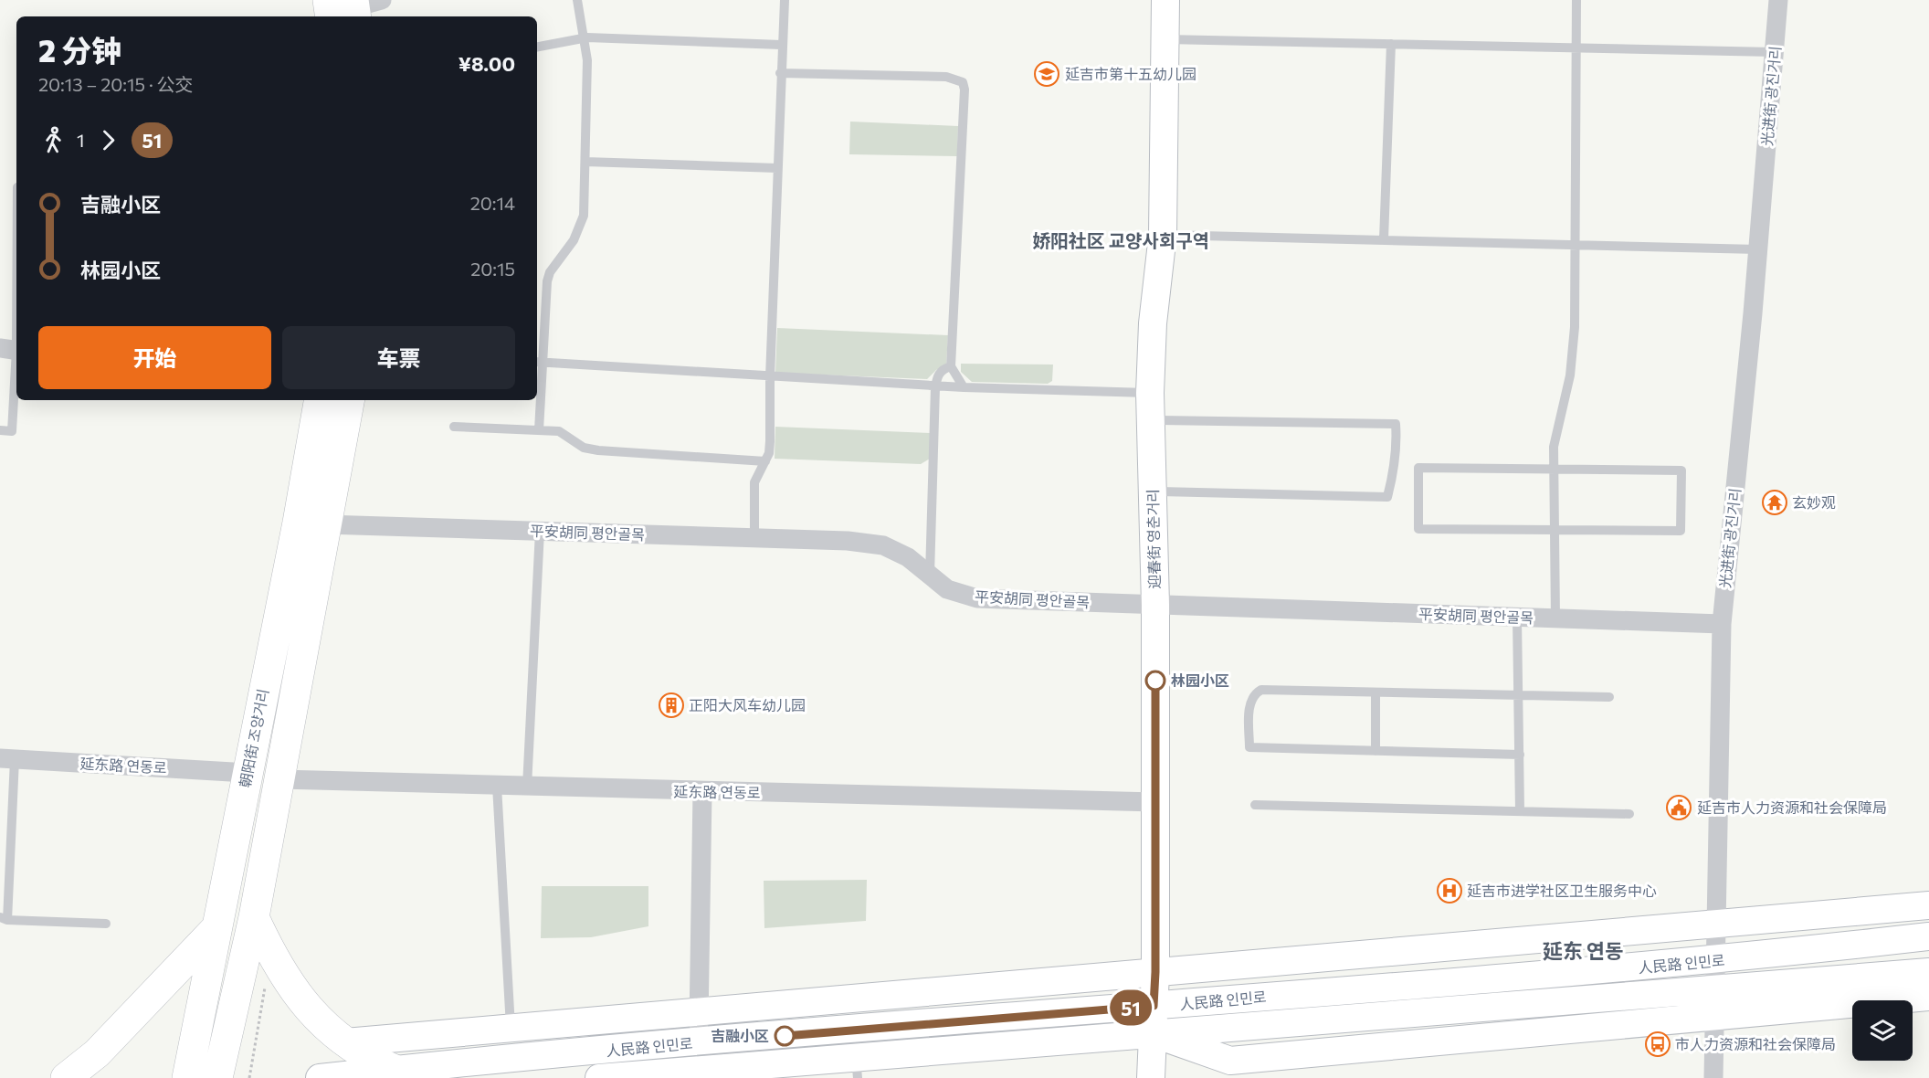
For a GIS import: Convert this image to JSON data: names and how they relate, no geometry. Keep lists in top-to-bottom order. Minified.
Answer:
{"streets":{"main road":["朝阳街 조양거리"],"street":["光进街 광진거리","平安胡同 평안골목","迎春街 영춘거리","延东路 연동로","人民路 인민로"]},"crossings":[["光进街 광진거리","平安胡同 평안골목"],["光进街 광진거리","人民路 인민로"],["平安胡同 평안골목","迎春街 영춘거리"],["迎春街 영춘거리","延东路 연동로"],["迎春街 영춘거리","人民路 인민로"],["朝阳街 조양거리","延东路 연동로"]],"districts":["娇阳社区 교양사회구역","延东 연동"],"places":{"school or university":["延吉市第十五幼儿园"],"temple":["玄妙观"],"other":["林园小区","吉融小区"],"building":["正阳大风车幼儿园"],"public building":["延吉市人力资源和社会保障局"],"hospital":["延吉市进学社区卫生服务中心"],"bus stop":["市人力资源和社会保障局"]},"lines":["bus line 51"],"page":{"on_map":"51","heading":["2 分钟","20:13 – 20:15 · 公交","¥8.00"],"legs":["1","51"],"list":[{"name":"吉融小区","value":"20:14"},{"name":"林园小区","value":"20:15"}],"buttons":["开始","车票"]}}
